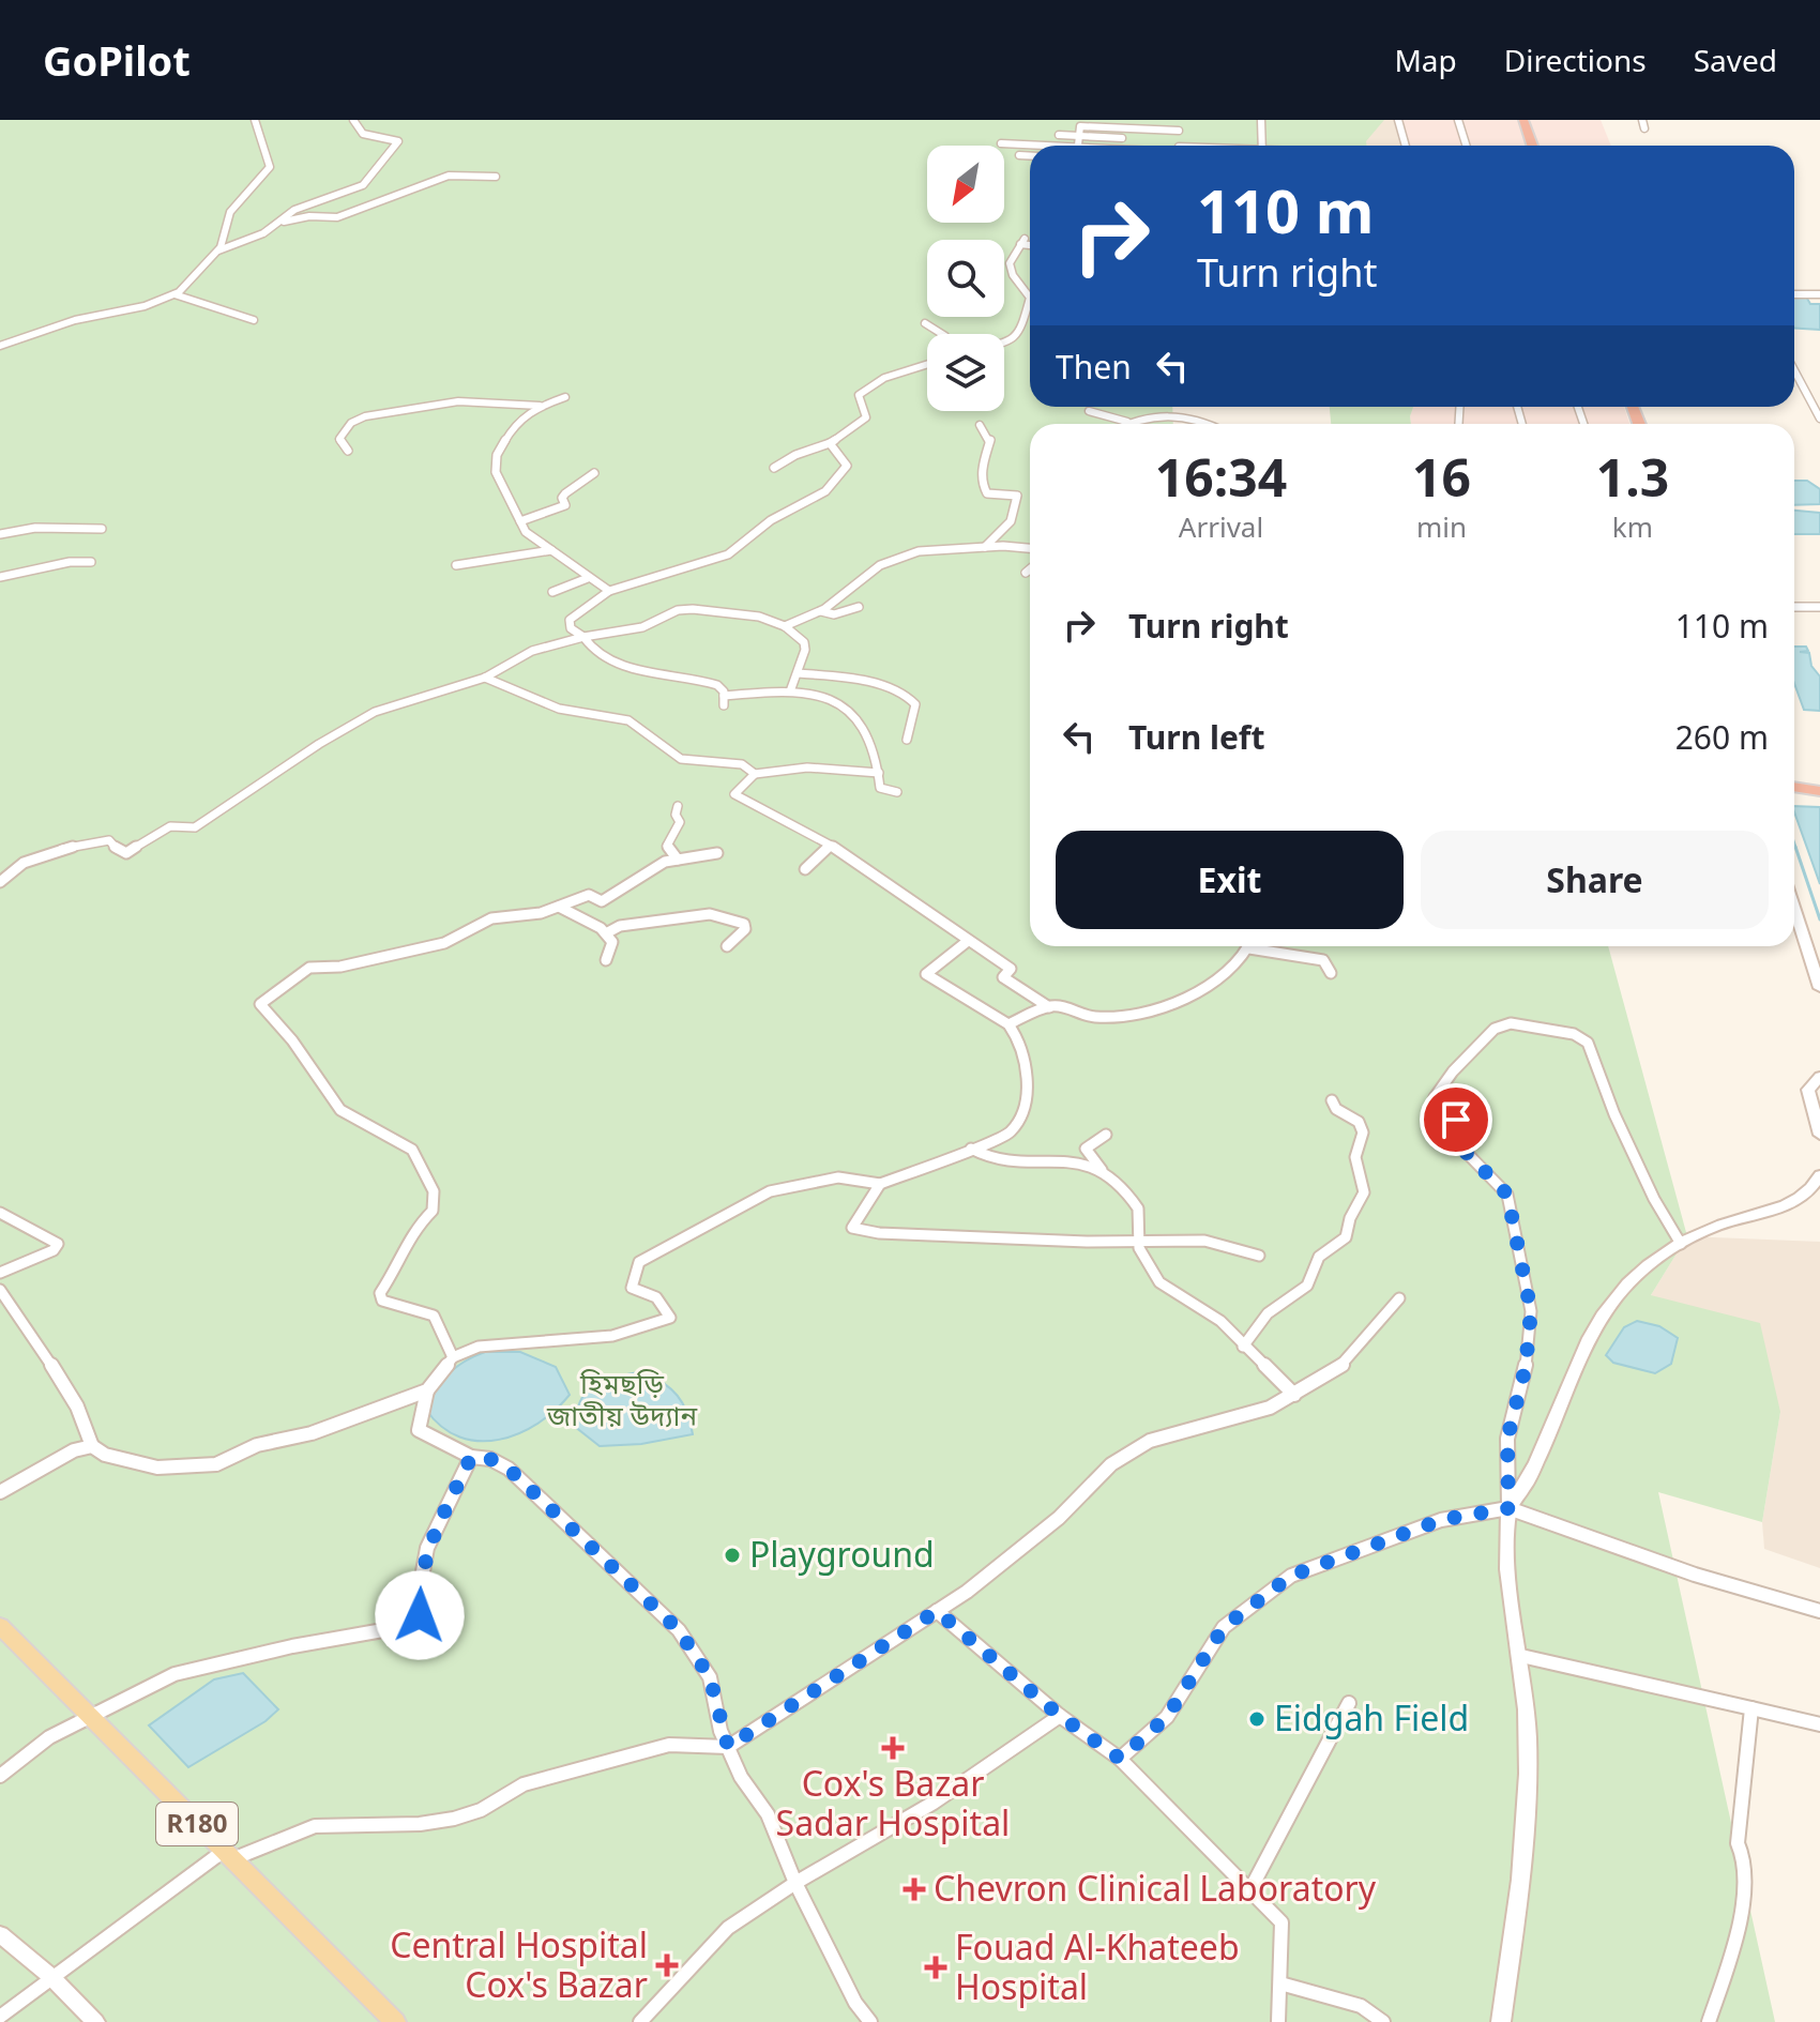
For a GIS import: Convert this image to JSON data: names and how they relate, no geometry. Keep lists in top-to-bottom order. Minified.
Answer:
{"streets":{"main road":["R180"]},"parks":["হিমছড়ি জাতীয় উদ্যান"],"places":{"other":["Playground","Eidgah Field"],"health":["Cox's Bazar Sadar Hospital","Chevron Clinical Laboratory","Central Hospital Cox's Bazar","Fouad Al-Khateeb Hospital"]},"north":"bottom left","page":{"header":"GoPilot","nav":["Map","Directions","Saved"],"turn":["110 m","Turn right"],"then":"Then","eta":["16:34","Arrival","16","min","1.3","km"],"list":[{"name":"Turn right","value":"110 m"},{"name":"Turn left","value":"260 m"}],"buttons":["Exit","Share"]}}
